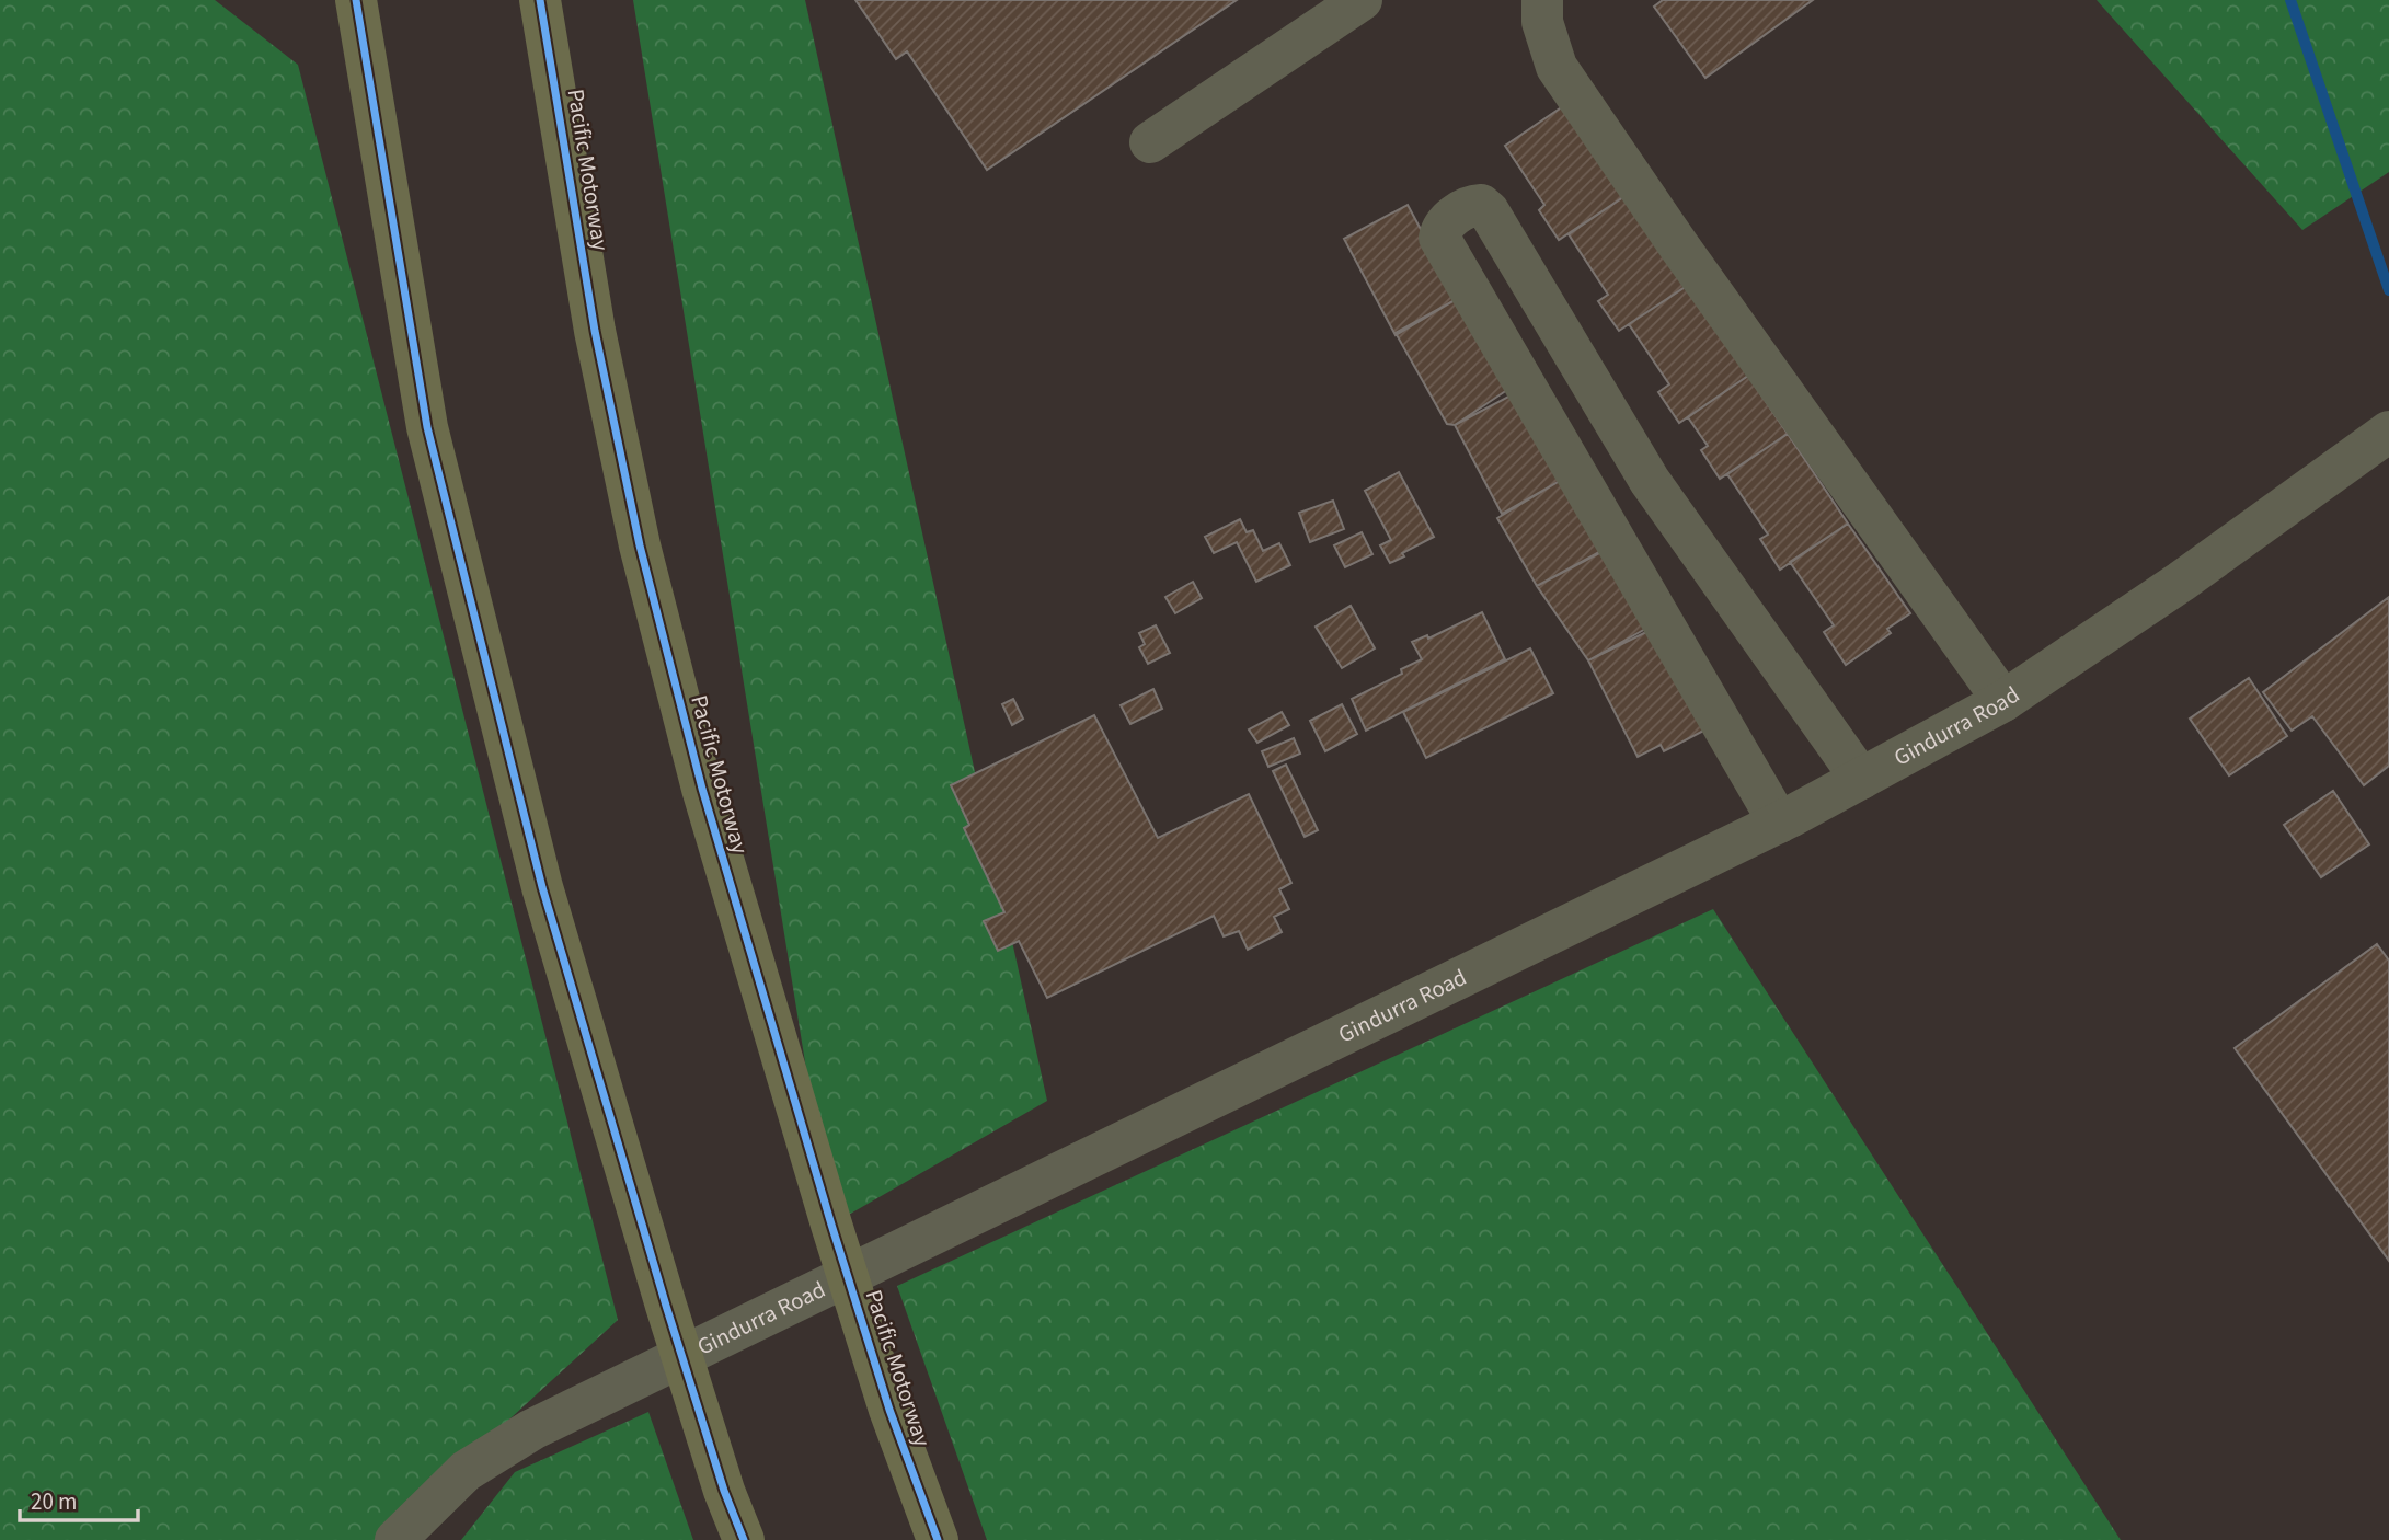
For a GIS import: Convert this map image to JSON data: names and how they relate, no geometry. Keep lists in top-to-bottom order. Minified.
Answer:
{"streets":{"highway":["Pacific Motorway"],"street":["Gindurra Road"]},"scale_bar":"20 m"}
